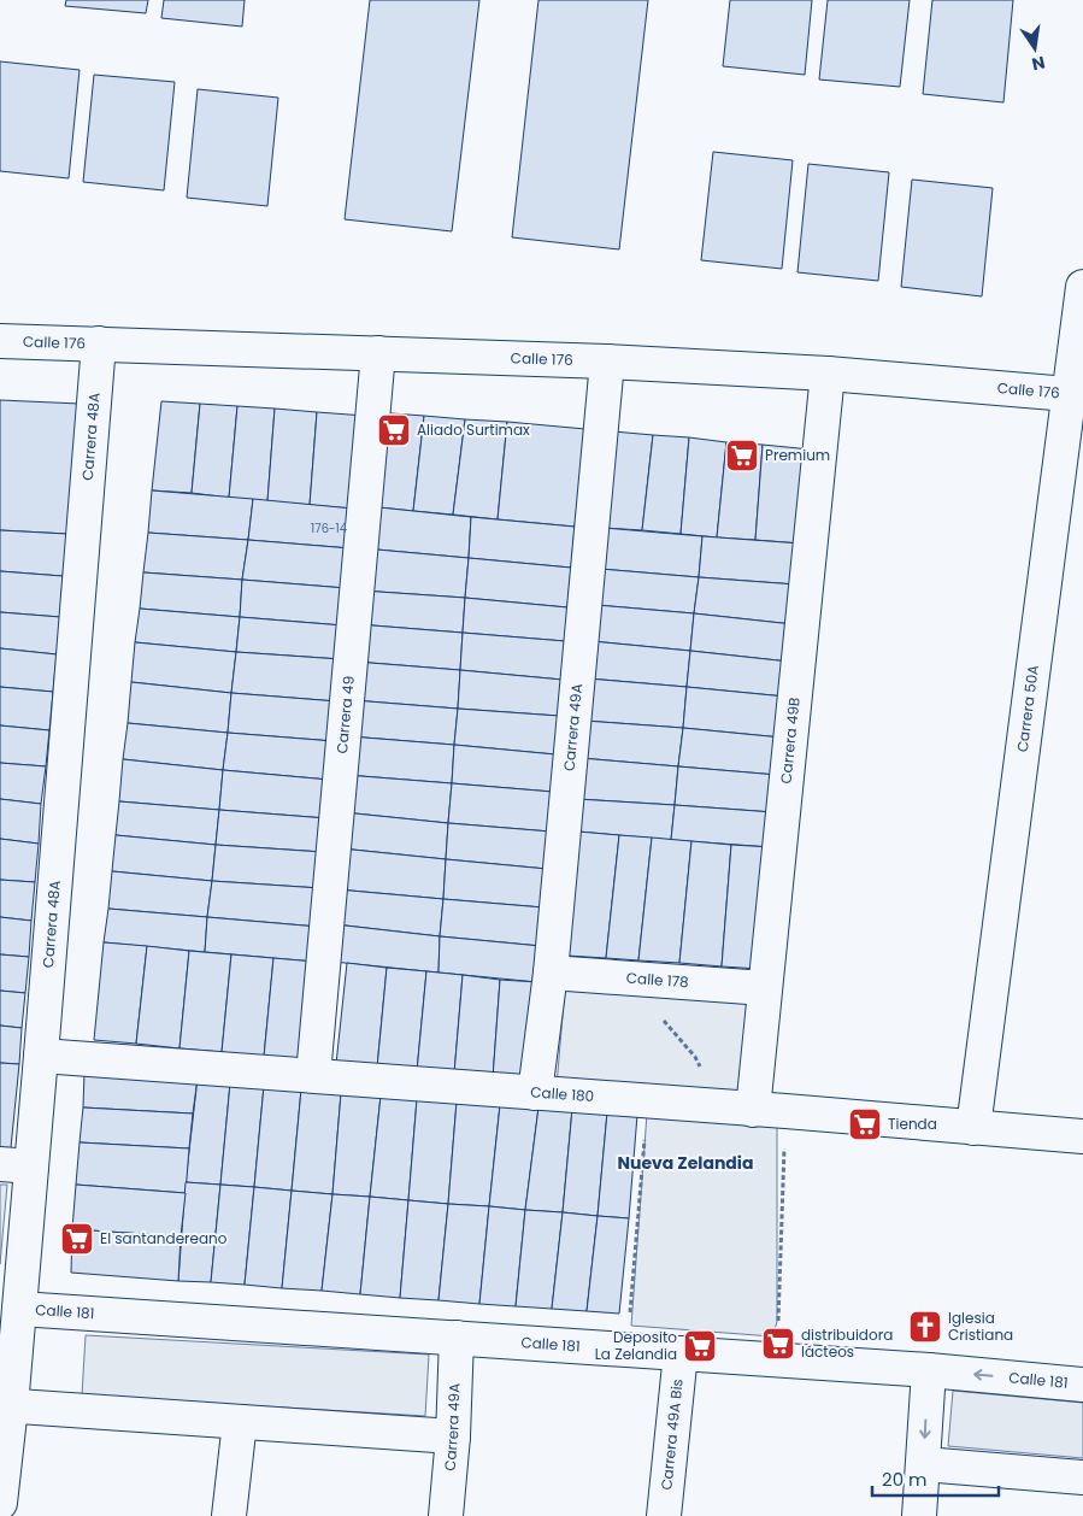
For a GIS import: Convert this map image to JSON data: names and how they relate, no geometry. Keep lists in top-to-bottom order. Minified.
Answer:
{"streets":{"street":["Calle 176","Carrera 48A","Carrera 50A","Carrera 49","Carrera 49A","Carrera 49B","Calle 178","Calle 180","Calle 181","Carrera 49A Bis"]},"crossings":[["Calle 176","Carrera 48A"],["Calle 176","Carrera 50A"],["Calle 176","Carrera 49"],["Calle 176","Carrera 49A"],["Calle 176","Carrera 49B"],["Carrera 48A","Calle 180"],["Carrera 48A","Calle 181"],["Carrera 50A","Calle 180"],["Carrera 49","Calle 180"],["Carrera 49A","Calle 178"],["Carrera 49A","Calle 180"],["Carrera 49A","Calle 181"],["Carrera 49B","Calle 178"],["Carrera 49B","Calle 180"],["Calle 181","Carrera 49A Bis"]],"districts":["Nueva Zelandia"],"places":{"supermarket":["Aliado Surtimax","Premium","Tienda","El santandereano","distribuidora lácteos","Deposito La Zelandia"],"church":["Iglesia Cristiana"]},"house_numbers":["176-14"],"scale_bar":"20 m","north":"bottom"}
